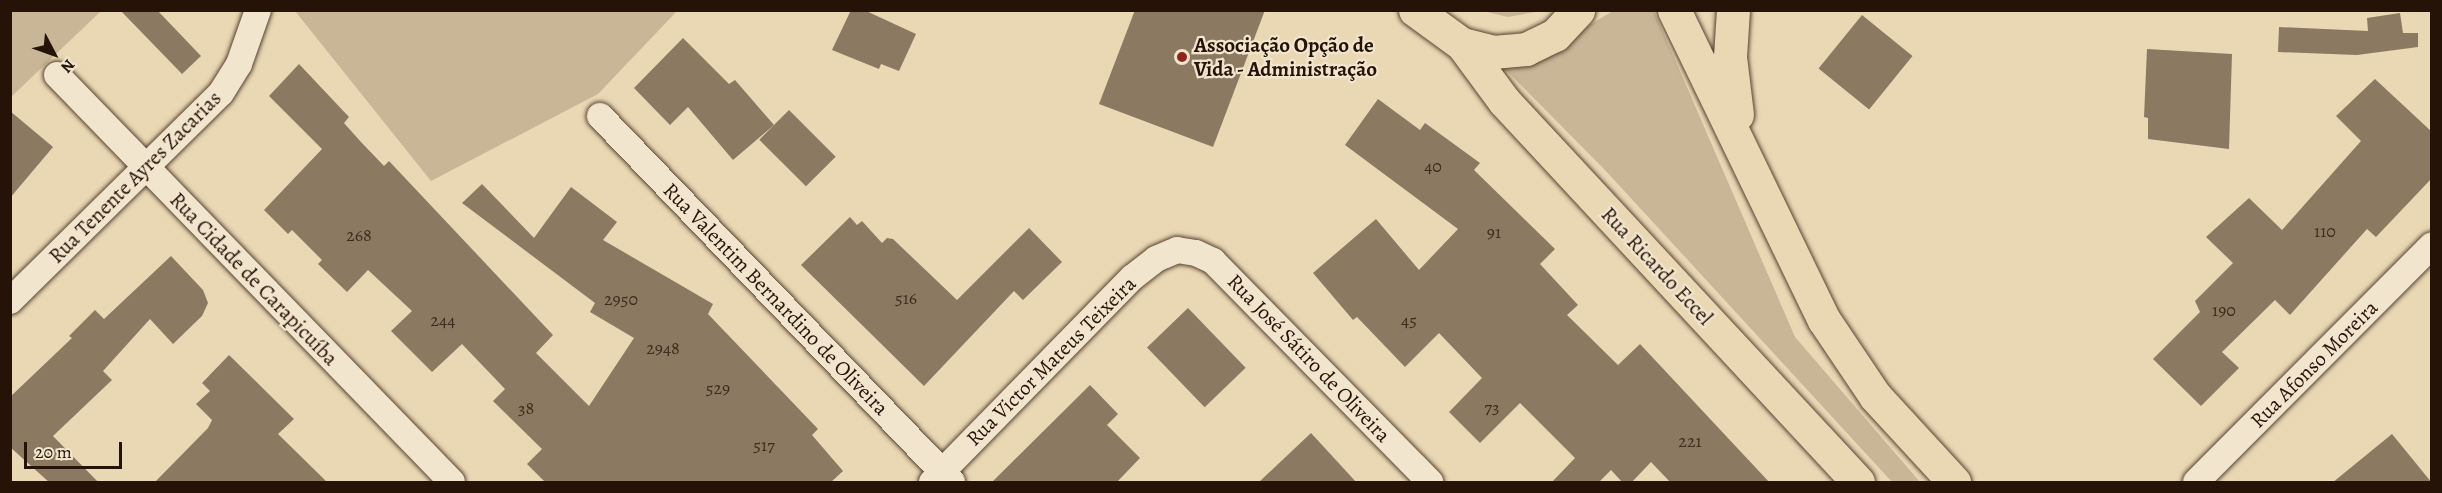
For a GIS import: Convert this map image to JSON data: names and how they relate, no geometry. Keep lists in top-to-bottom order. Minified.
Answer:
{"streets":{"main road":["Rua Ricardo Eccel"],"street":["Rua Tenente Ayres Zacarias","Rua Cidade de Carapicuíba","Rua Valentim Bernardino de Oliveira","Rua José Sátiro de Oliveira","Rua Victor Mateus Teixeira","Rua Afonso Moreira"]},"crossings":[["Rua Tenente Ayres Zacarias","Rua Cidade de Carapicuíba"],["Rua Valentim Bernardino de Oliveira","Rua Victor Mateus Teixeira"],["Rua José Sátiro de Oliveira","Rua Victor Mateus Teixeira"]],"places":["Associação Opção de Vida - Administração"],"house_numbers":["40","110","91","268","516","2950","190","244","45","2948","529","73","38","221","517"],"scale_bar":"20 m","north":"bottom right"}
